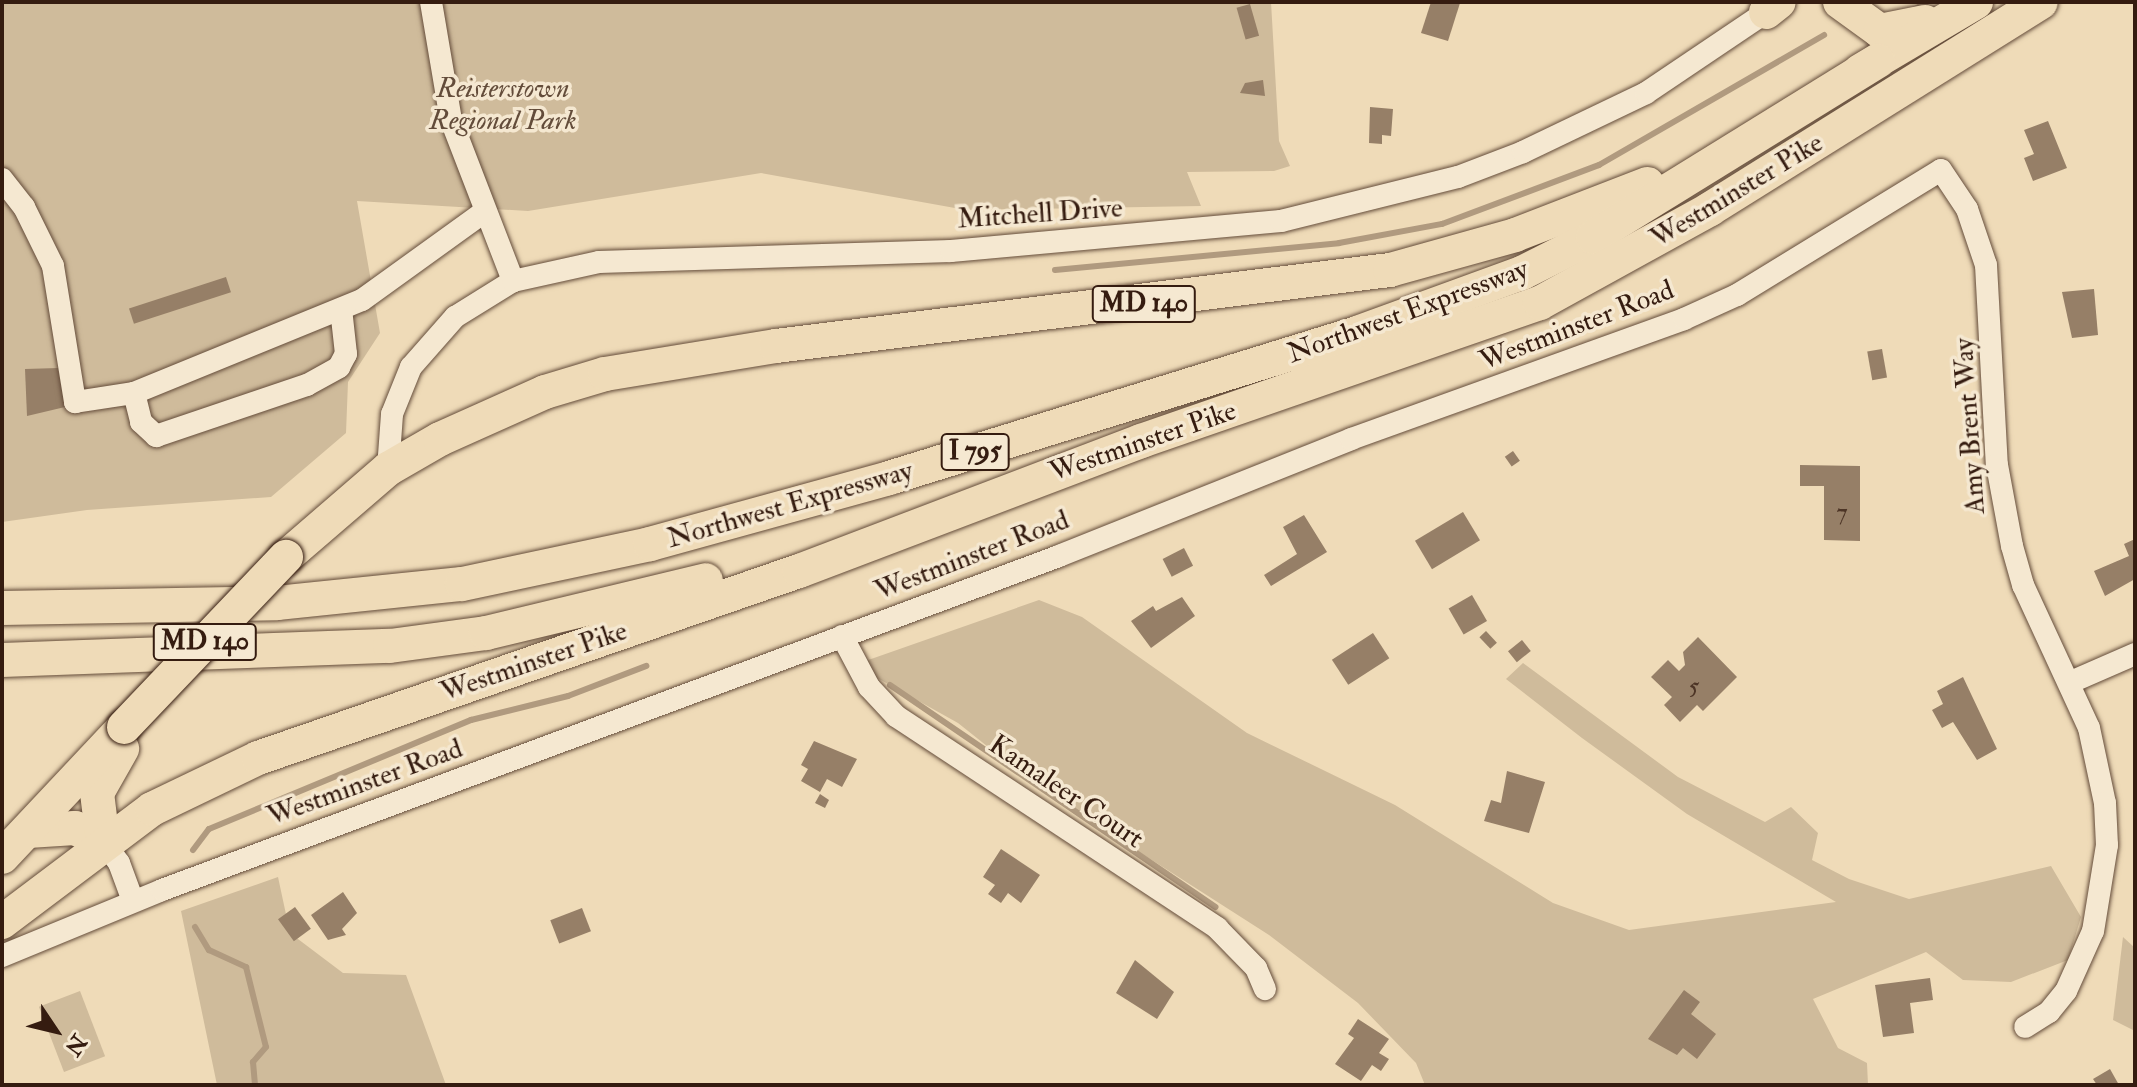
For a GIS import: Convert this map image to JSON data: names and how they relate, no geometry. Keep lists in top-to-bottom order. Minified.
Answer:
{"streets":{"highway":["Westminster Pike","MD 140","Northwest Expressway","I 795"],"street":["Mitchell Drive","Westminster Road","Amy Brent Way","Kamaleer Court"]},"crossings":[["Westminster Pike","Mitchell Drive"],["Westminster Pike","Northwest Expressway"],["Westminster Road","Amy Brent Way"],["Westminster Road","Kamaleer Court"]],"parks":["Reisterstown Regional Park"],"house_numbers":["7","5"],"north":"bottom right"}
